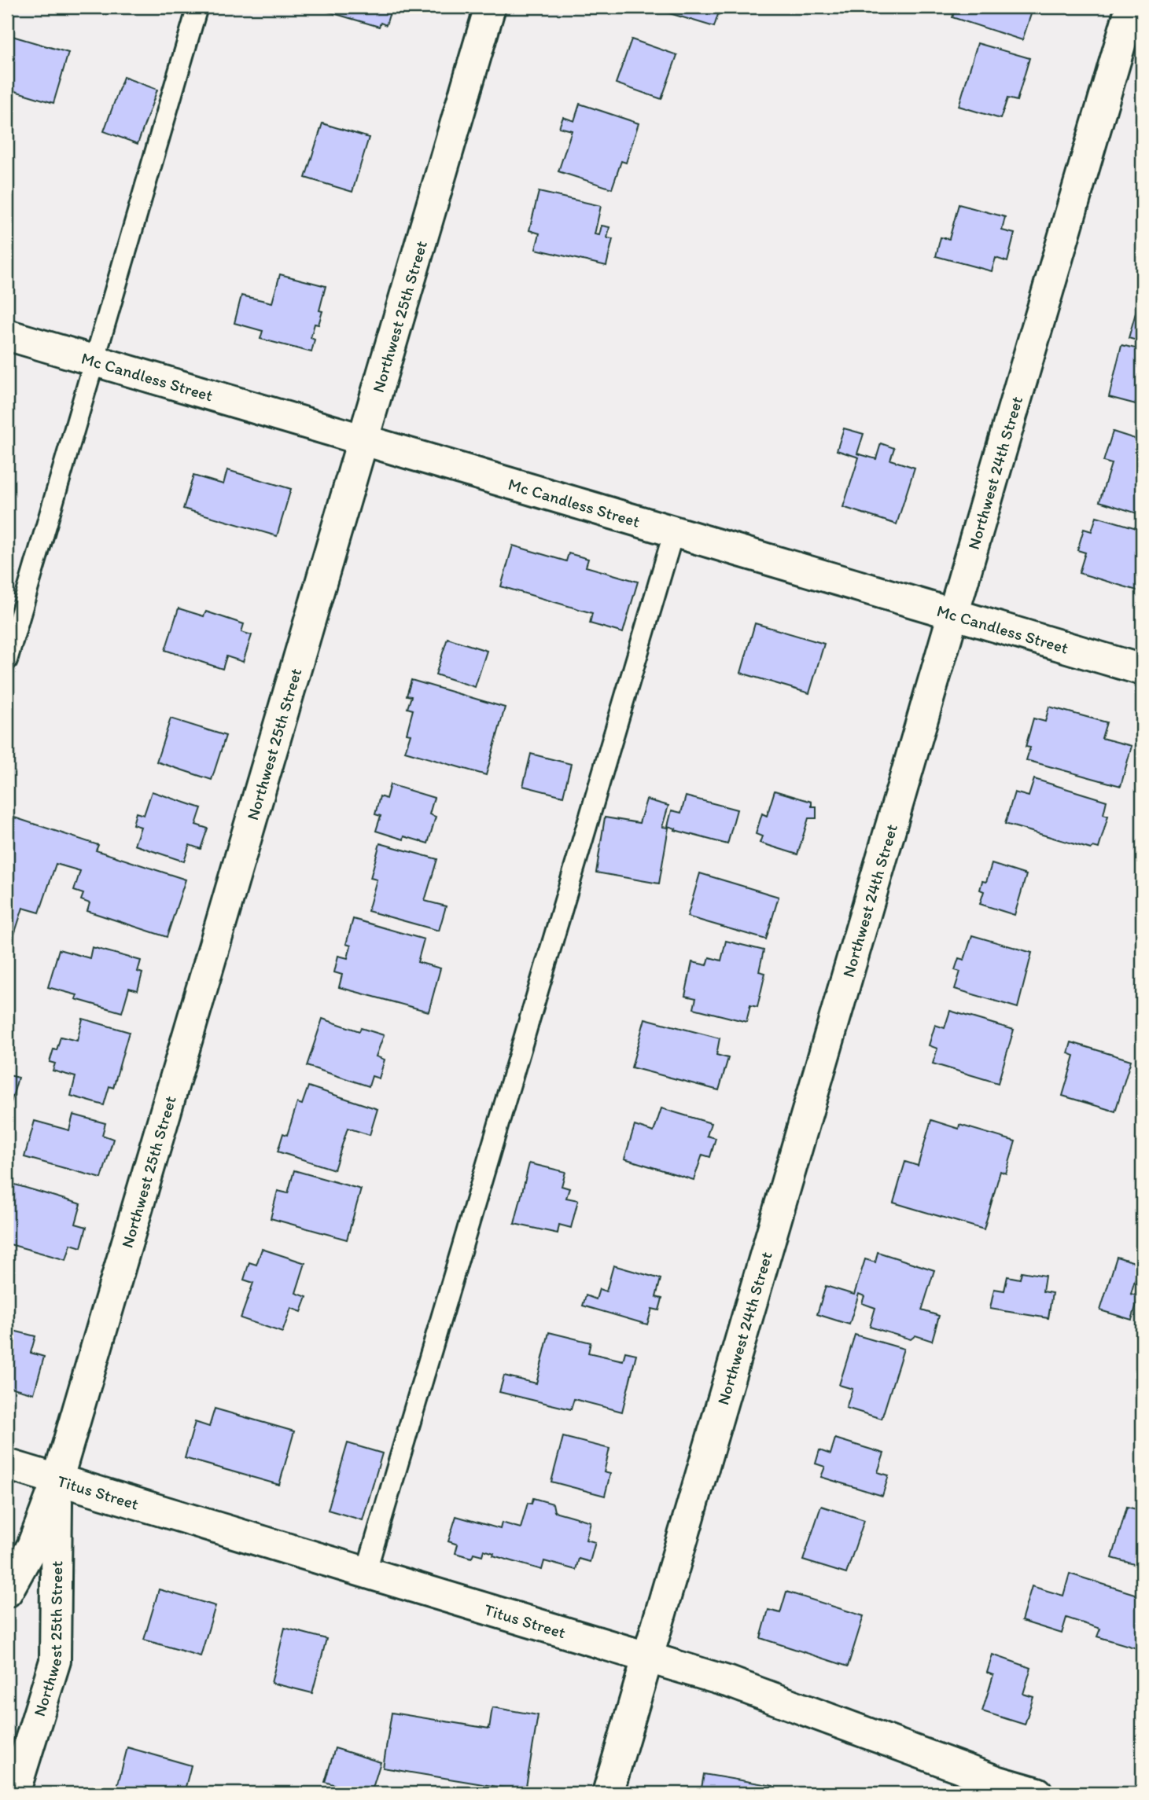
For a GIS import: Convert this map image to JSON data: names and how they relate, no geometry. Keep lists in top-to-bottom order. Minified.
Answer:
{"streets":{"street":["Northwest 25th Street","Mc Candless Street","Northwest 24th Street","Titus Street"]},"crossings":[["Northwest 25th Street","Mc Candless Street"],["Northwest 25th Street","Titus Street"],["Mc Candless Street","Northwest 24th Street"],["Northwest 24th Street","Titus Street"]]}
